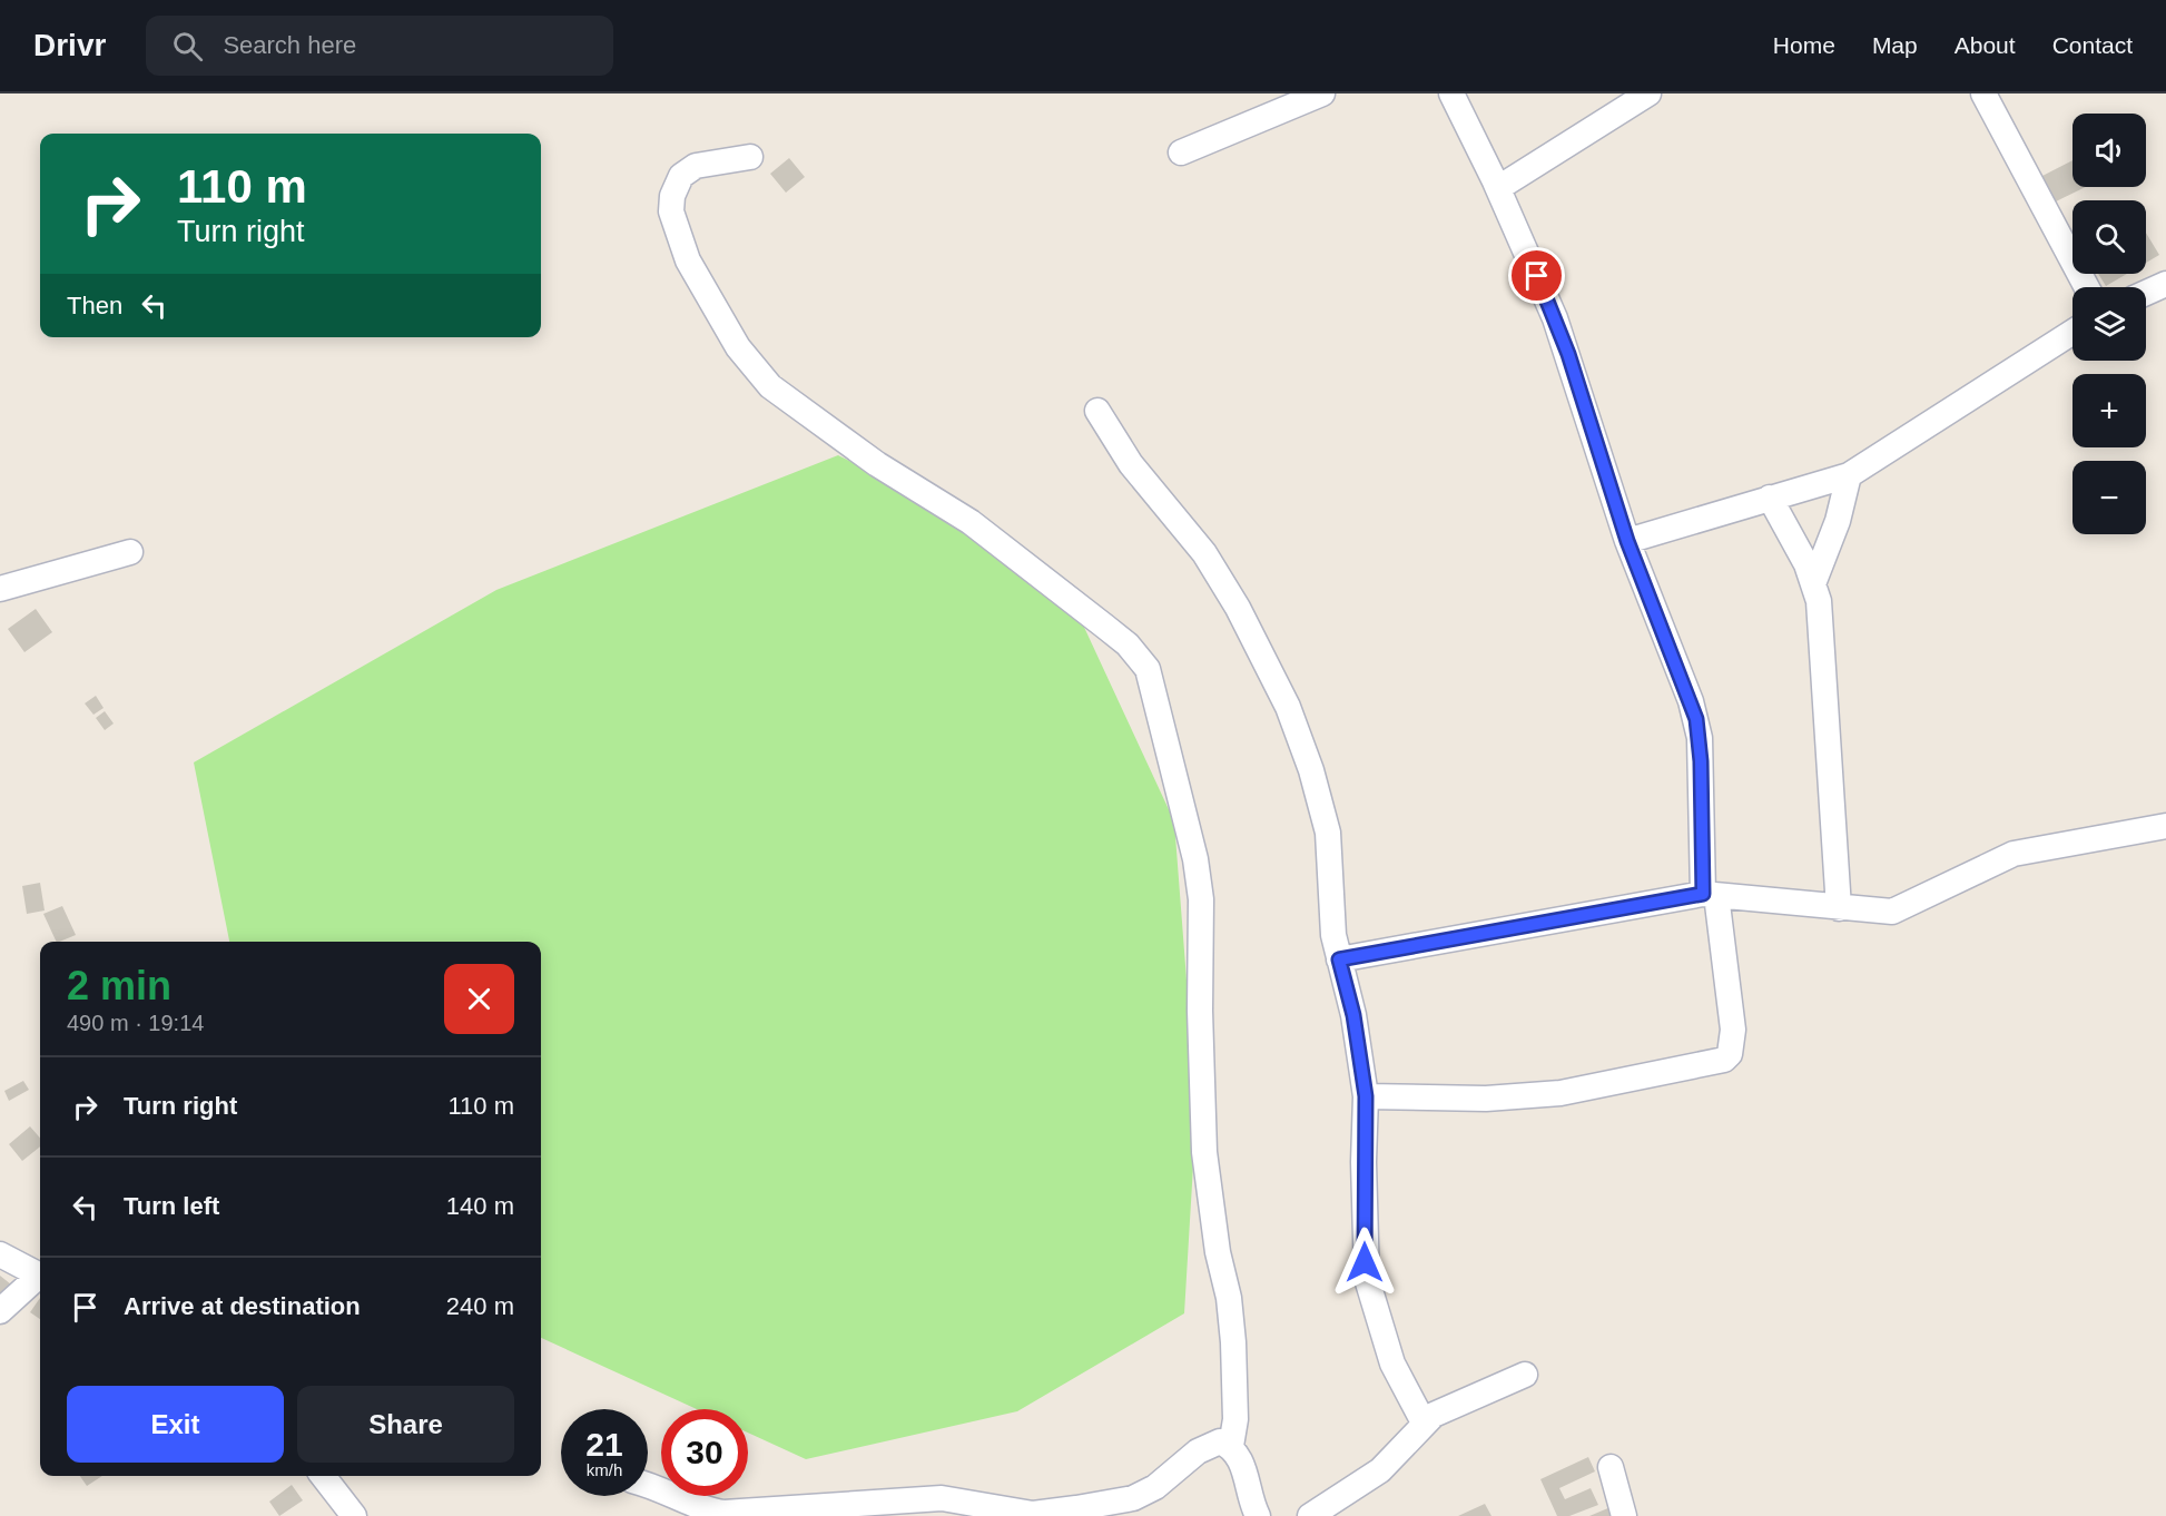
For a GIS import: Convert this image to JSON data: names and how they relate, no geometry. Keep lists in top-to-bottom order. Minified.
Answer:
{"page":{"header":"Drivr","search":"Search here","nav":["Home","Map","About","Contact"],"map_buttons":["+","−"],"turn":["110 m","Turn right"],"then":"Then","heading":["2 min","490 m · 19:14"],"list":[{"name":"Turn right","value":"110 m"},{"name":"Turn left","value":"140 m"},{"name":"Arrive at destination","value":"240 m"}],"buttons":["Exit","Share"],"speed":"21 km/h","limit":"30"}}
